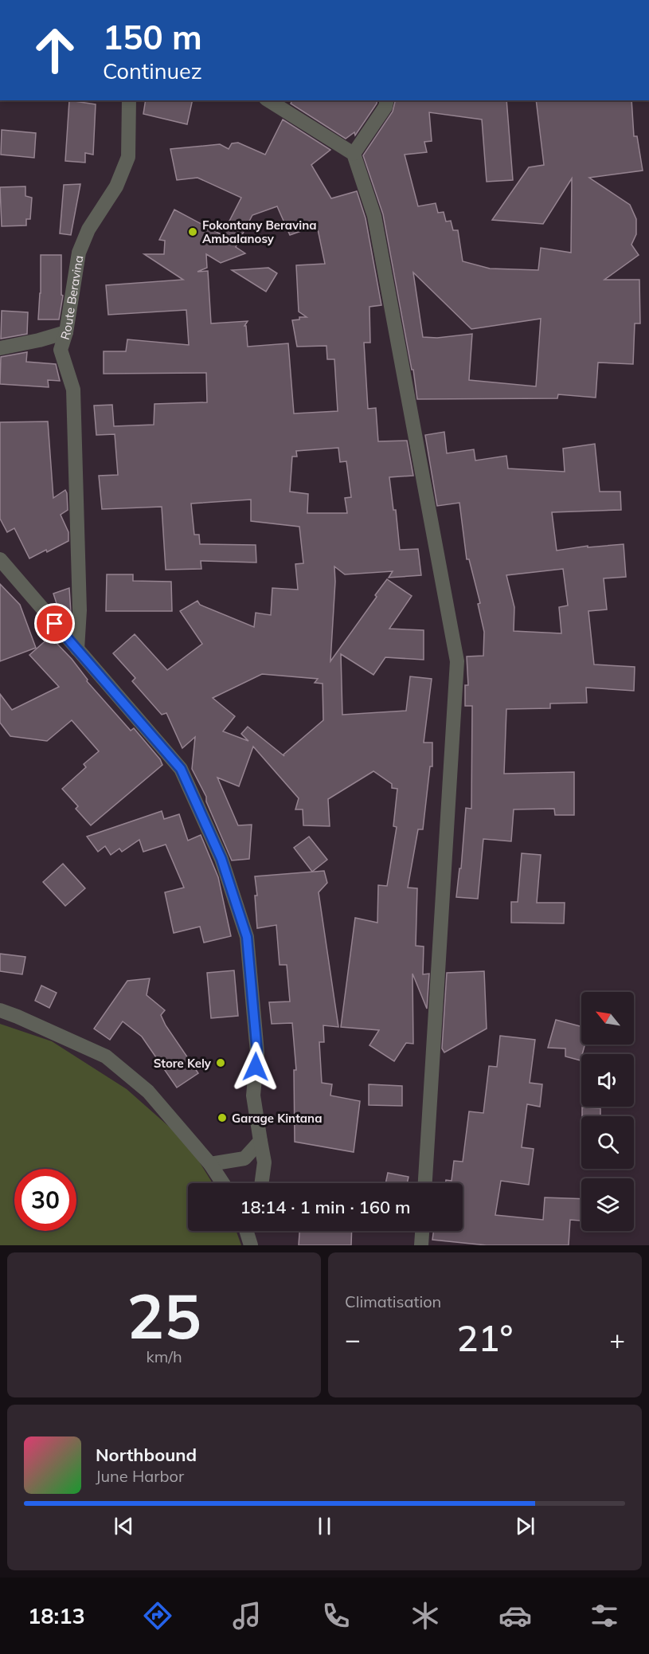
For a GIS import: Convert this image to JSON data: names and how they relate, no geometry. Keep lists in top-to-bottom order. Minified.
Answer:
{"streets":{"street":["Route Beravina"]},"places":["Fokontany Beravina Ambalanosy","Store Kely","Garage Kintana"],"north":"top left","page":{"turn":["150 m","Continuez"],"limit":"30","trip":"18:14 · 1 min · 160 m","tile":[["25","km/h"],"Climatisation"],"heat":["−","21°","+"],"song":["Northbound","June Harbor"],"tabs":"18:13"}}
